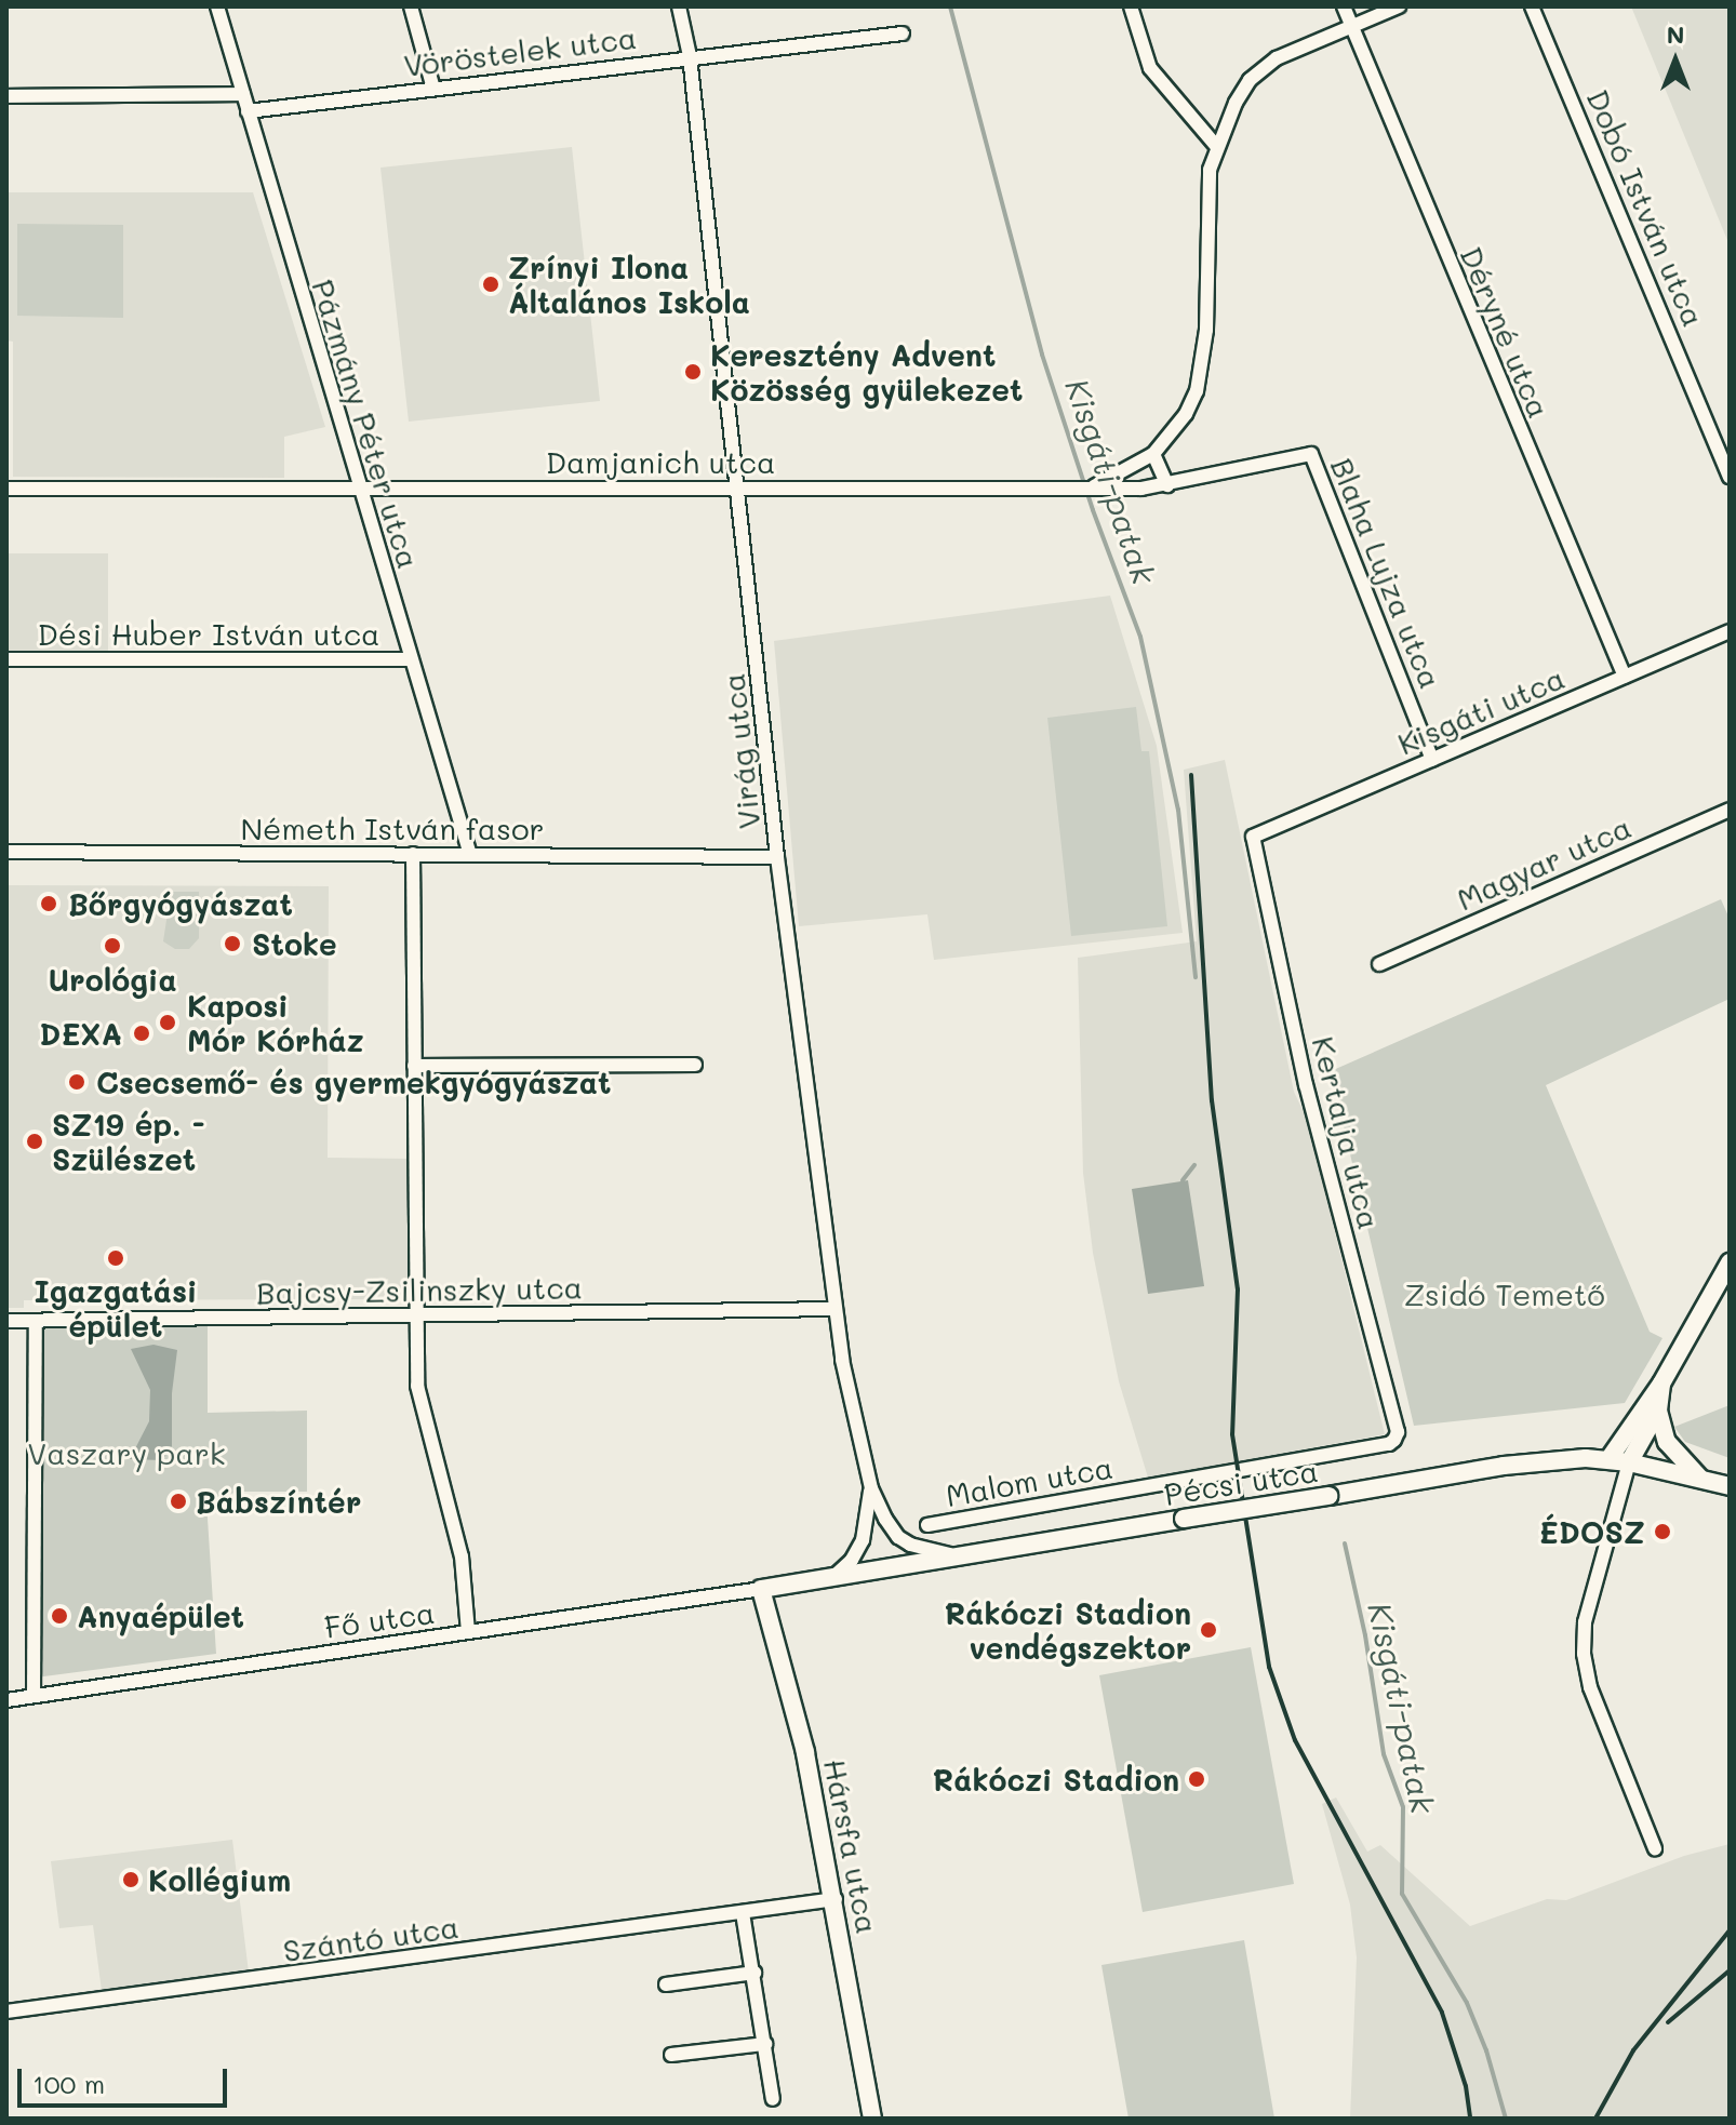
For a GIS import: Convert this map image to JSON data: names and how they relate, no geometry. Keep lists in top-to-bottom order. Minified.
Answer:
{"streets":{"street":["Vöröstelek utca","Dobó István utca","Déryné utca","Pázmány Péter utca","Damjanich utca","Blaha Lujza utca","Dési Huber István utca","Kisgáti utca","Virág utca","Németh István fasor","Magyar utca","Kertalja utca","Bajcsy-Zsilinszky utca","Malom utca","Pécsi utca","Fő utca","Hársfa utca","Szántó utca"]},"crossings":[["Vöröstelek utca","Pázmány Péter utca"],["Vöröstelek utca","Virág utca"],["Déryné utca","Kisgáti utca"],["Pázmány Péter utca","Damjanich utca"],["Pázmány Péter utca","Dési Huber István utca"],["Pázmány Péter utca","Németh István fasor"],["Damjanich utca","Blaha Lujza utca"],["Damjanich utca","Virág utca"],["Blaha Lujza utca","Kisgáti utca"],["Kisgáti utca","Kertalja utca"],["Virág utca","Németh István fasor"],["Virág utca","Bajcsy-Zsilinszky utca"],["Virág utca","Pécsi utca"],["Kertalja utca","Malom utca"],["Pécsi utca","Fő utca"],["Pécsi utca","Hársfa utca"],["Fő utca","Hársfa utca"],["Hársfa utca","Szántó utca"]],"water":["Kisgáti-patak"],"parks":["Zsidó Temető","Vaszary park"],"places":["Zrínyi Ilona Általános Iskola","Keresztény Advent Közösség gyülekezet","Bőrgyógyászat","Stoke","Urológia","Kaposi Mór Kórház","DEXA","Csecsemő- és gyermekgyógyászat","SZ19 ép. - Szülészet","Igazgatási épület","Bábszíntér","ÉDOSZ","Anyaépület","Rákóczi Stadion vendégszektor","Rákóczi Stadion","Kollégium"],"scale_bar":"100 m","north":"top"}
